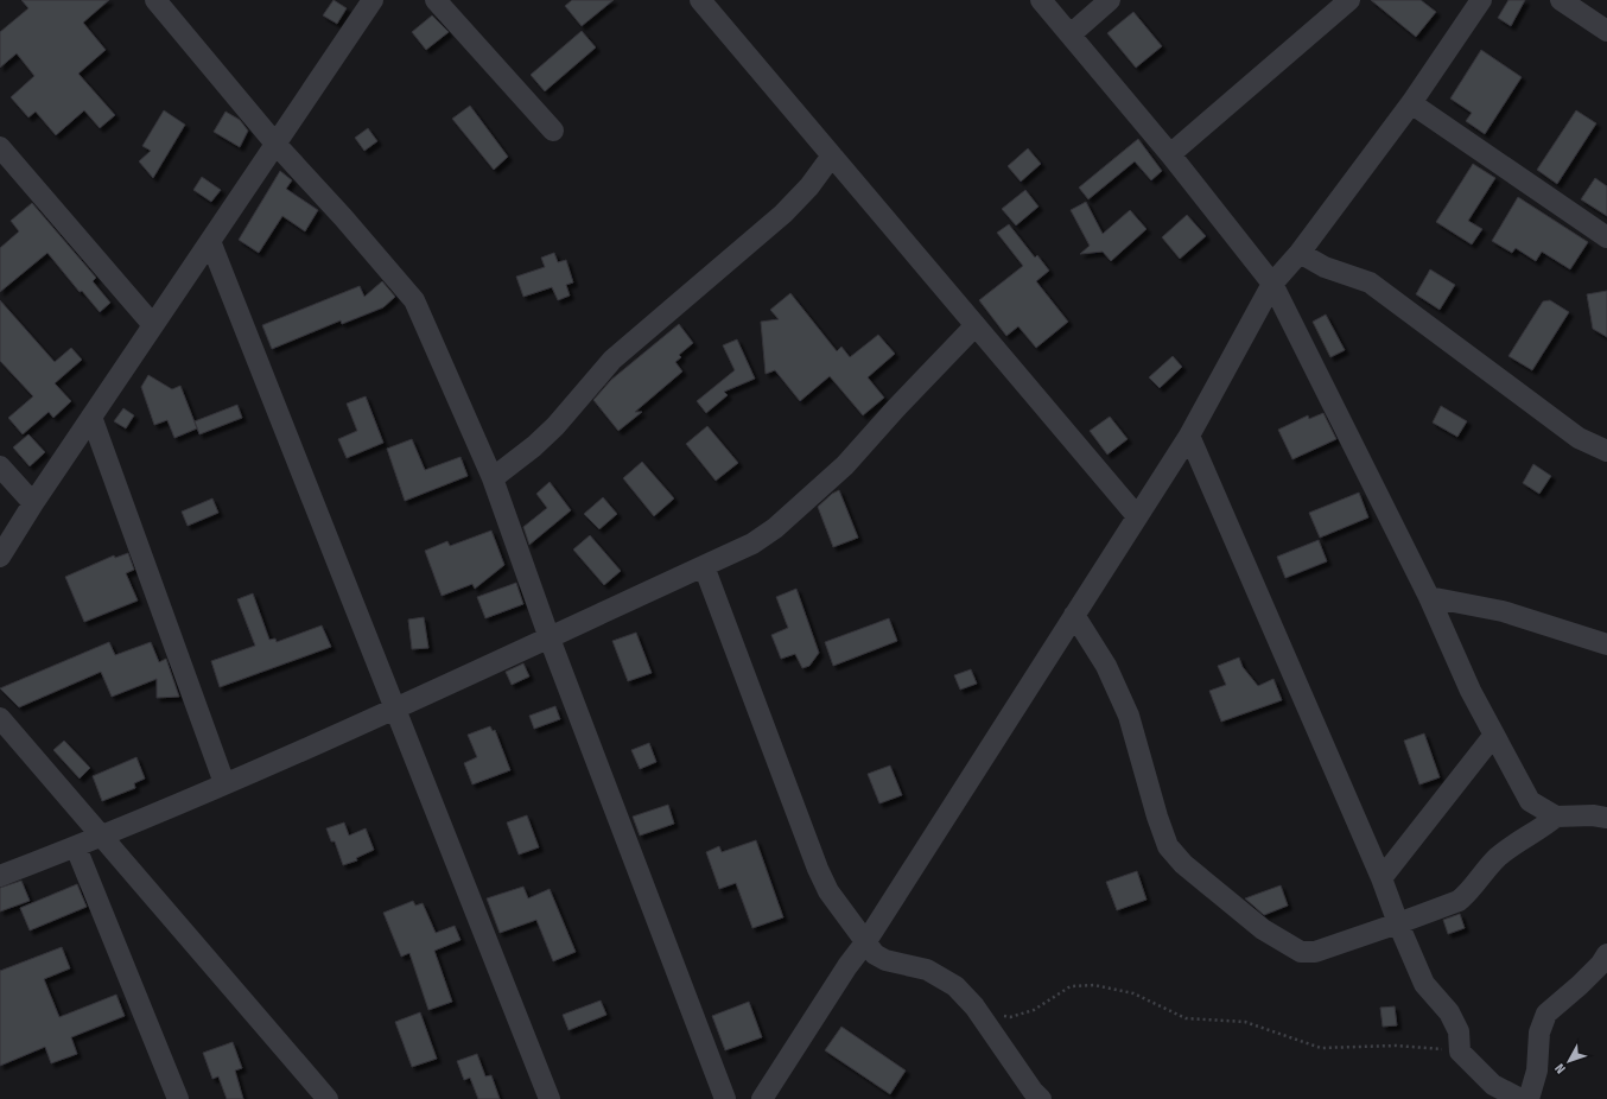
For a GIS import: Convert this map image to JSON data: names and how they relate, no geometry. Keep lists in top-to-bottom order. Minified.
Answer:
{"north":"bottom left"}
